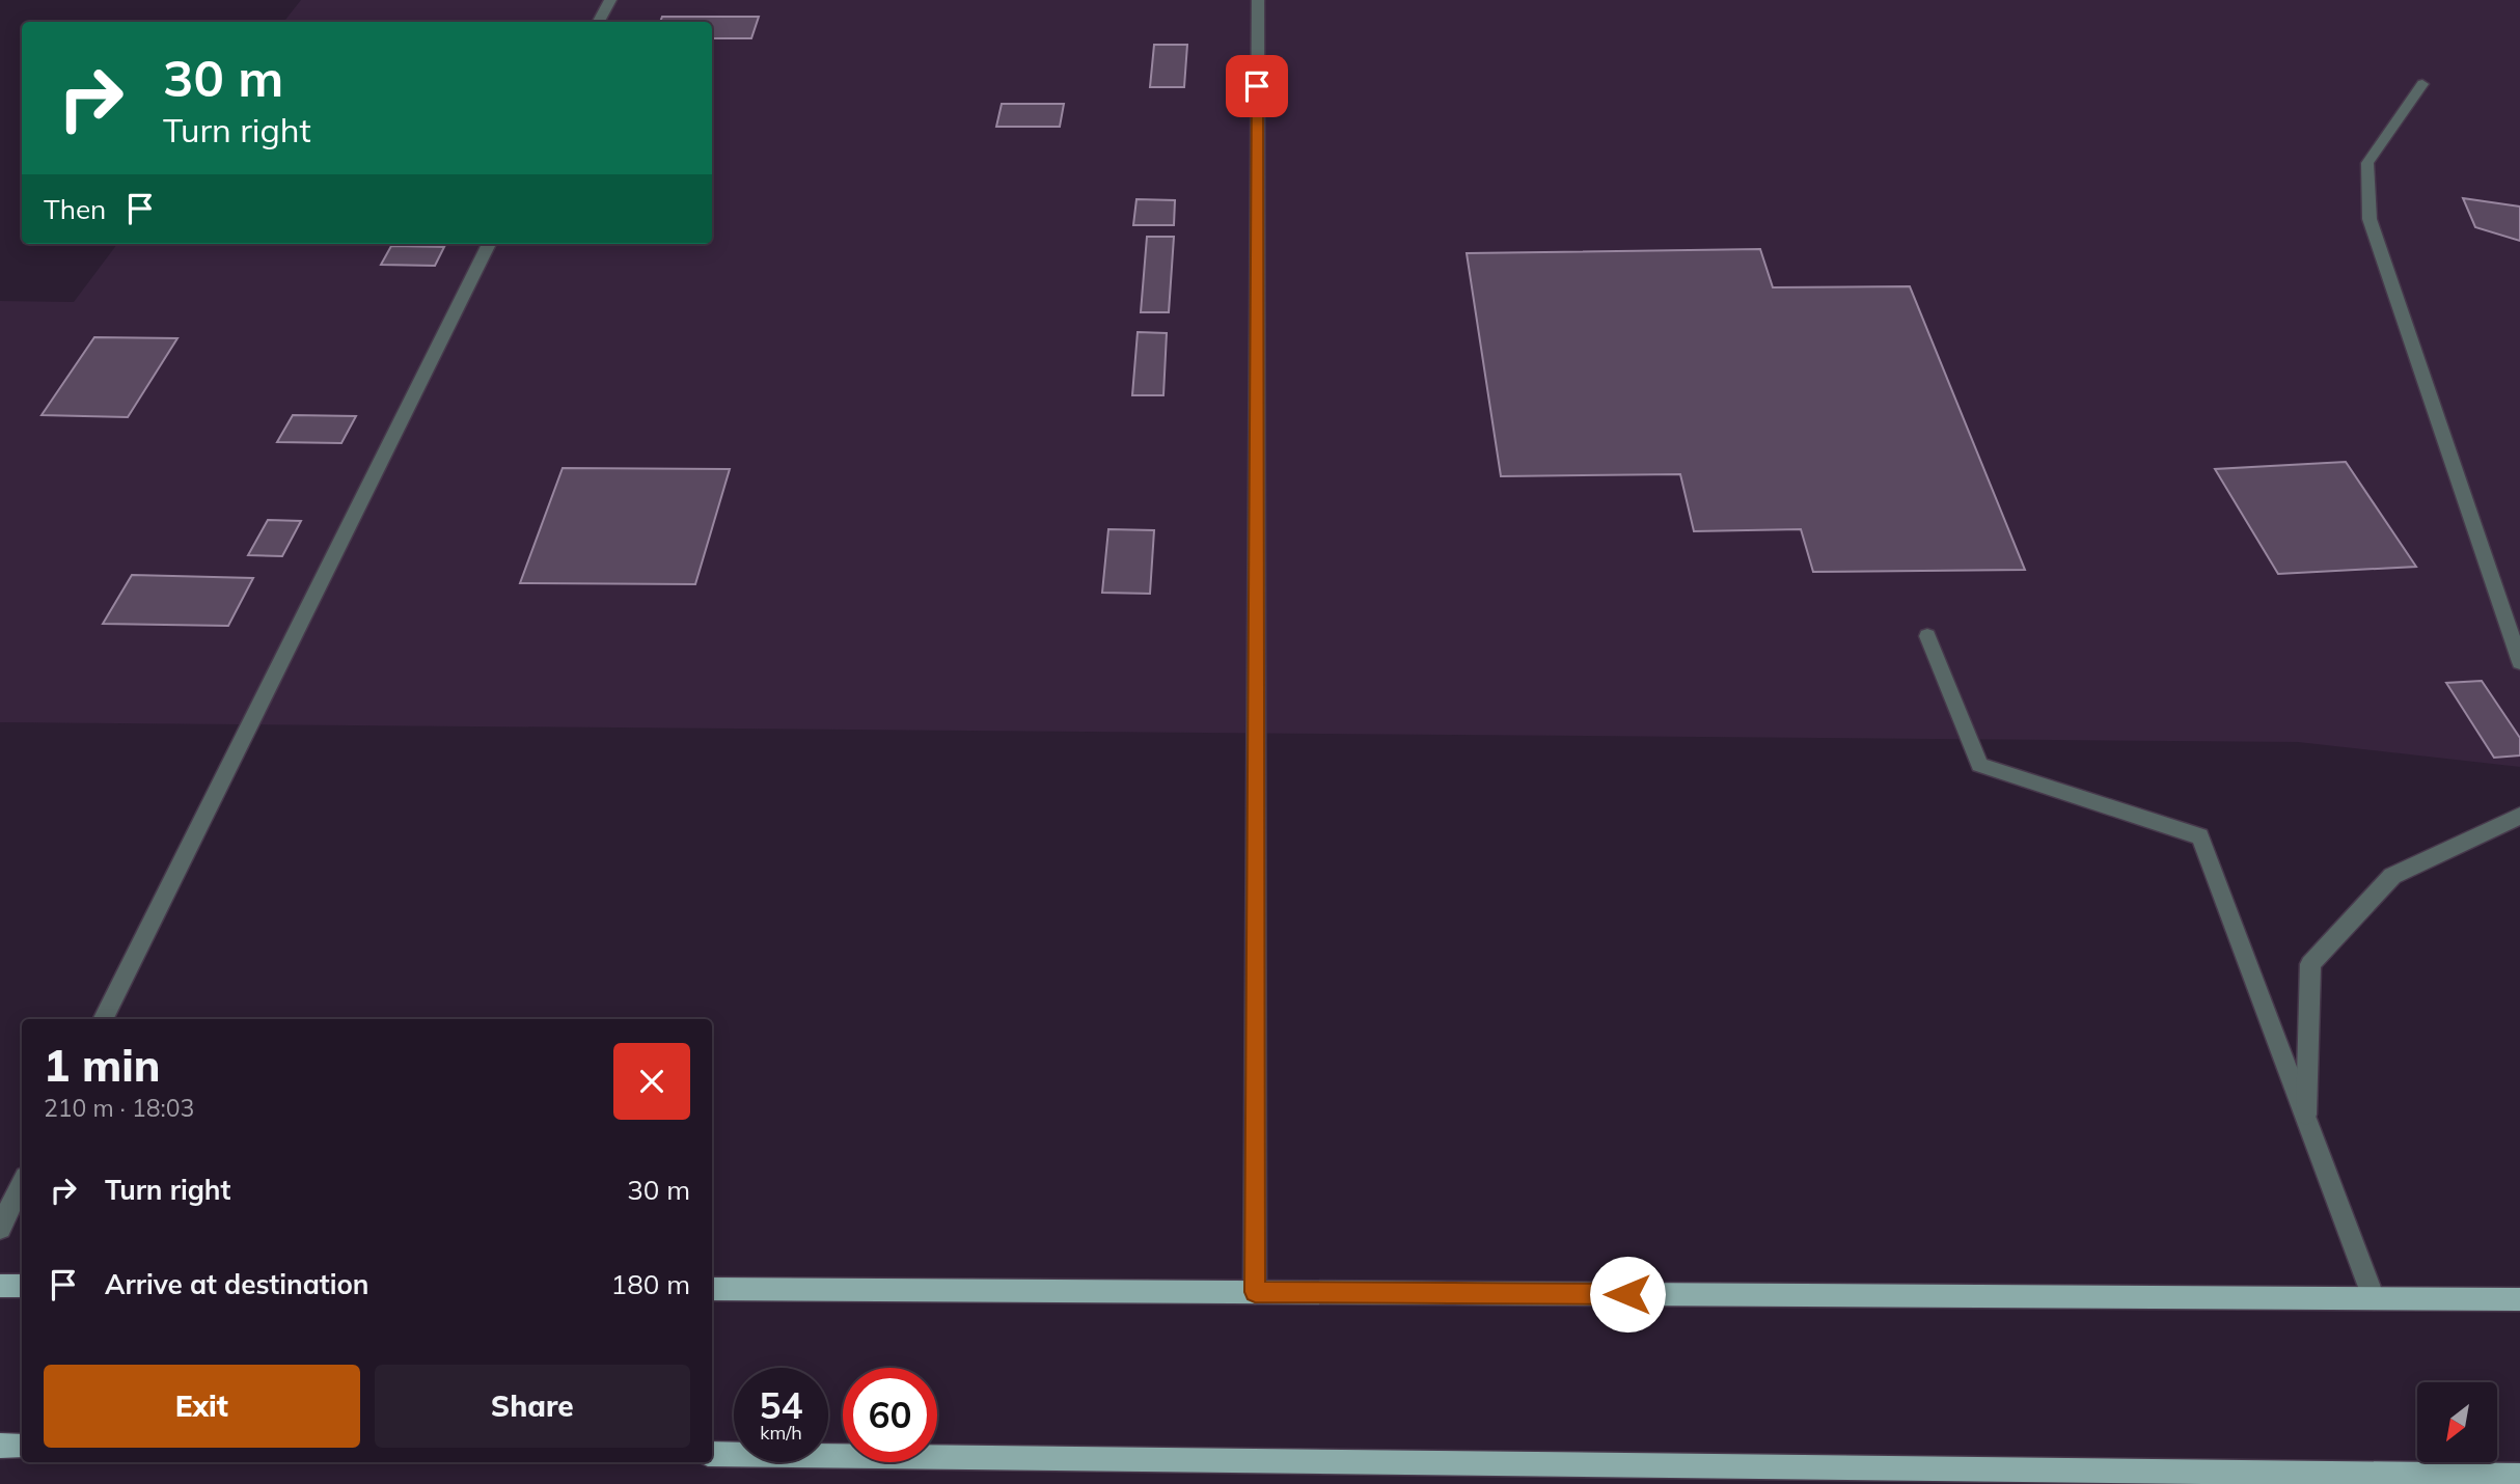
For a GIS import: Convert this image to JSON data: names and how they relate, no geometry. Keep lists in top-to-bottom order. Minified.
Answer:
{"north":"bottom left","page":{"turn":["30 m","Turn right"],"then":"Then","heading":["1 min","210 m · 18:03"],"list":[{"name":"Turn right","value":"30 m"},{"name":"Arrive at destination","value":"180 m"}],"buttons":["Exit","Share"],"speed":"54 km/h","limit":"60"}}
